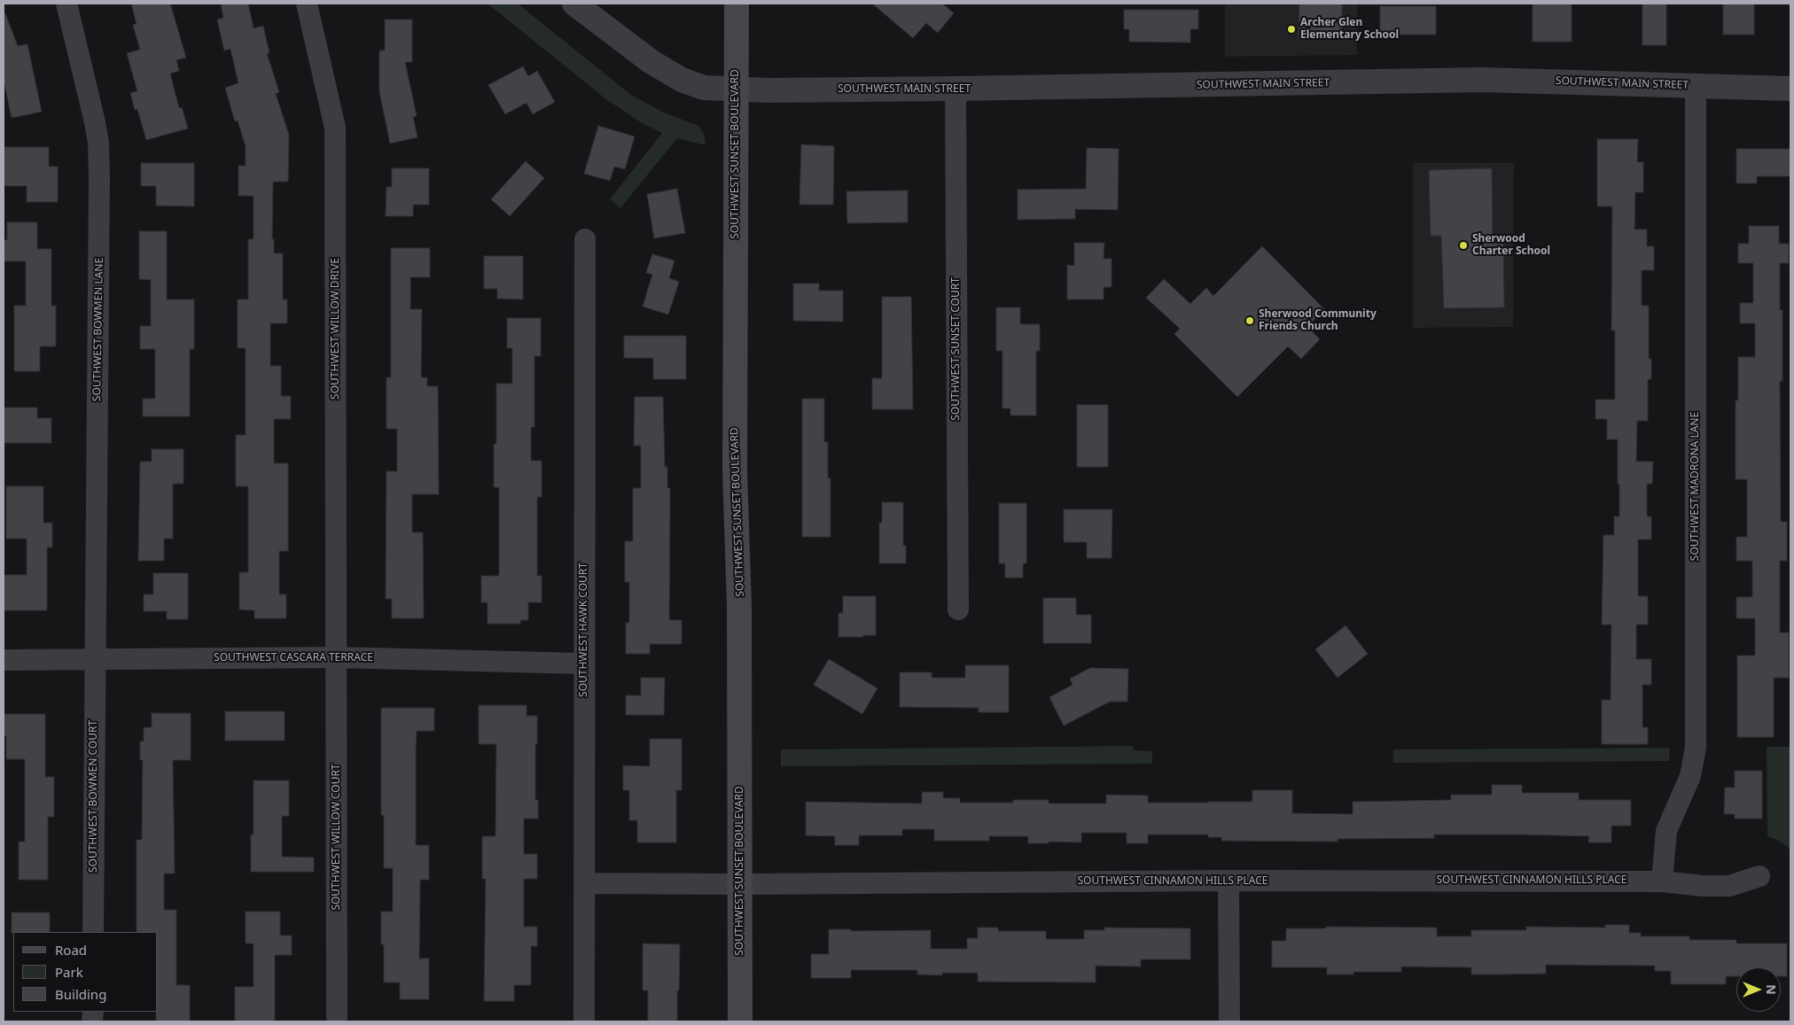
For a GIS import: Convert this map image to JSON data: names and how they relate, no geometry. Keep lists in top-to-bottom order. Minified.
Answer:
{"streets":{"main road":["SOUTHWEST SUNSET BOULEVARD"],"street":["SOUTHWEST MAIN STREET","SOUTHWEST WILLOW DRIVE","SOUTHWEST BOWMEN LANE","SOUTHWEST SUNSET COURT","SOUTHWEST MADRONA LANE","SOUTHWEST HAWK COURT","SOUTHWEST CASCARA TERRACE","SOUTHWEST BOWMEN COURT","SOUTHWEST WILLOW COURT","SOUTHWEST CINNAMON HILLS PLACE"]},"crossings":[["SOUTHWEST MAIN STREET","SOUTHWEST SUNSET BOULEVARD"],["SOUTHWEST MAIN STREET","SOUTHWEST SUNSET COURT"],["SOUTHWEST MAIN STREET","SOUTHWEST MADRONA LANE"],["SOUTHWEST SUNSET BOULEVARD","SOUTHWEST CINNAMON HILLS PLACE"],["SOUTHWEST WILLOW DRIVE","SOUTHWEST CASCARA TERRACE"],["SOUTHWEST WILLOW DRIVE","SOUTHWEST WILLOW COURT"],["SOUTHWEST BOWMEN LANE","SOUTHWEST CASCARA TERRACE"],["SOUTHWEST BOWMEN LANE","SOUTHWEST BOWMEN COURT"],["SOUTHWEST MADRONA LANE","SOUTHWEST CINNAMON HILLS PLACE"],["SOUTHWEST HAWK COURT","SOUTHWEST CASCARA TERRACE"],["SOUTHWEST HAWK COURT","SOUTHWEST CINNAMON HILLS PLACE"],["SOUTHWEST CASCARA TERRACE","SOUTHWEST BOWMEN COURT"],["SOUTHWEST CASCARA TERRACE","SOUTHWEST WILLOW COURT"]],"places":["Archer Glen Elementary School","Sherwood Charter School","Sherwood Community Friends Church"],"legend":["Road","Park","Building"],"north":"right"}
